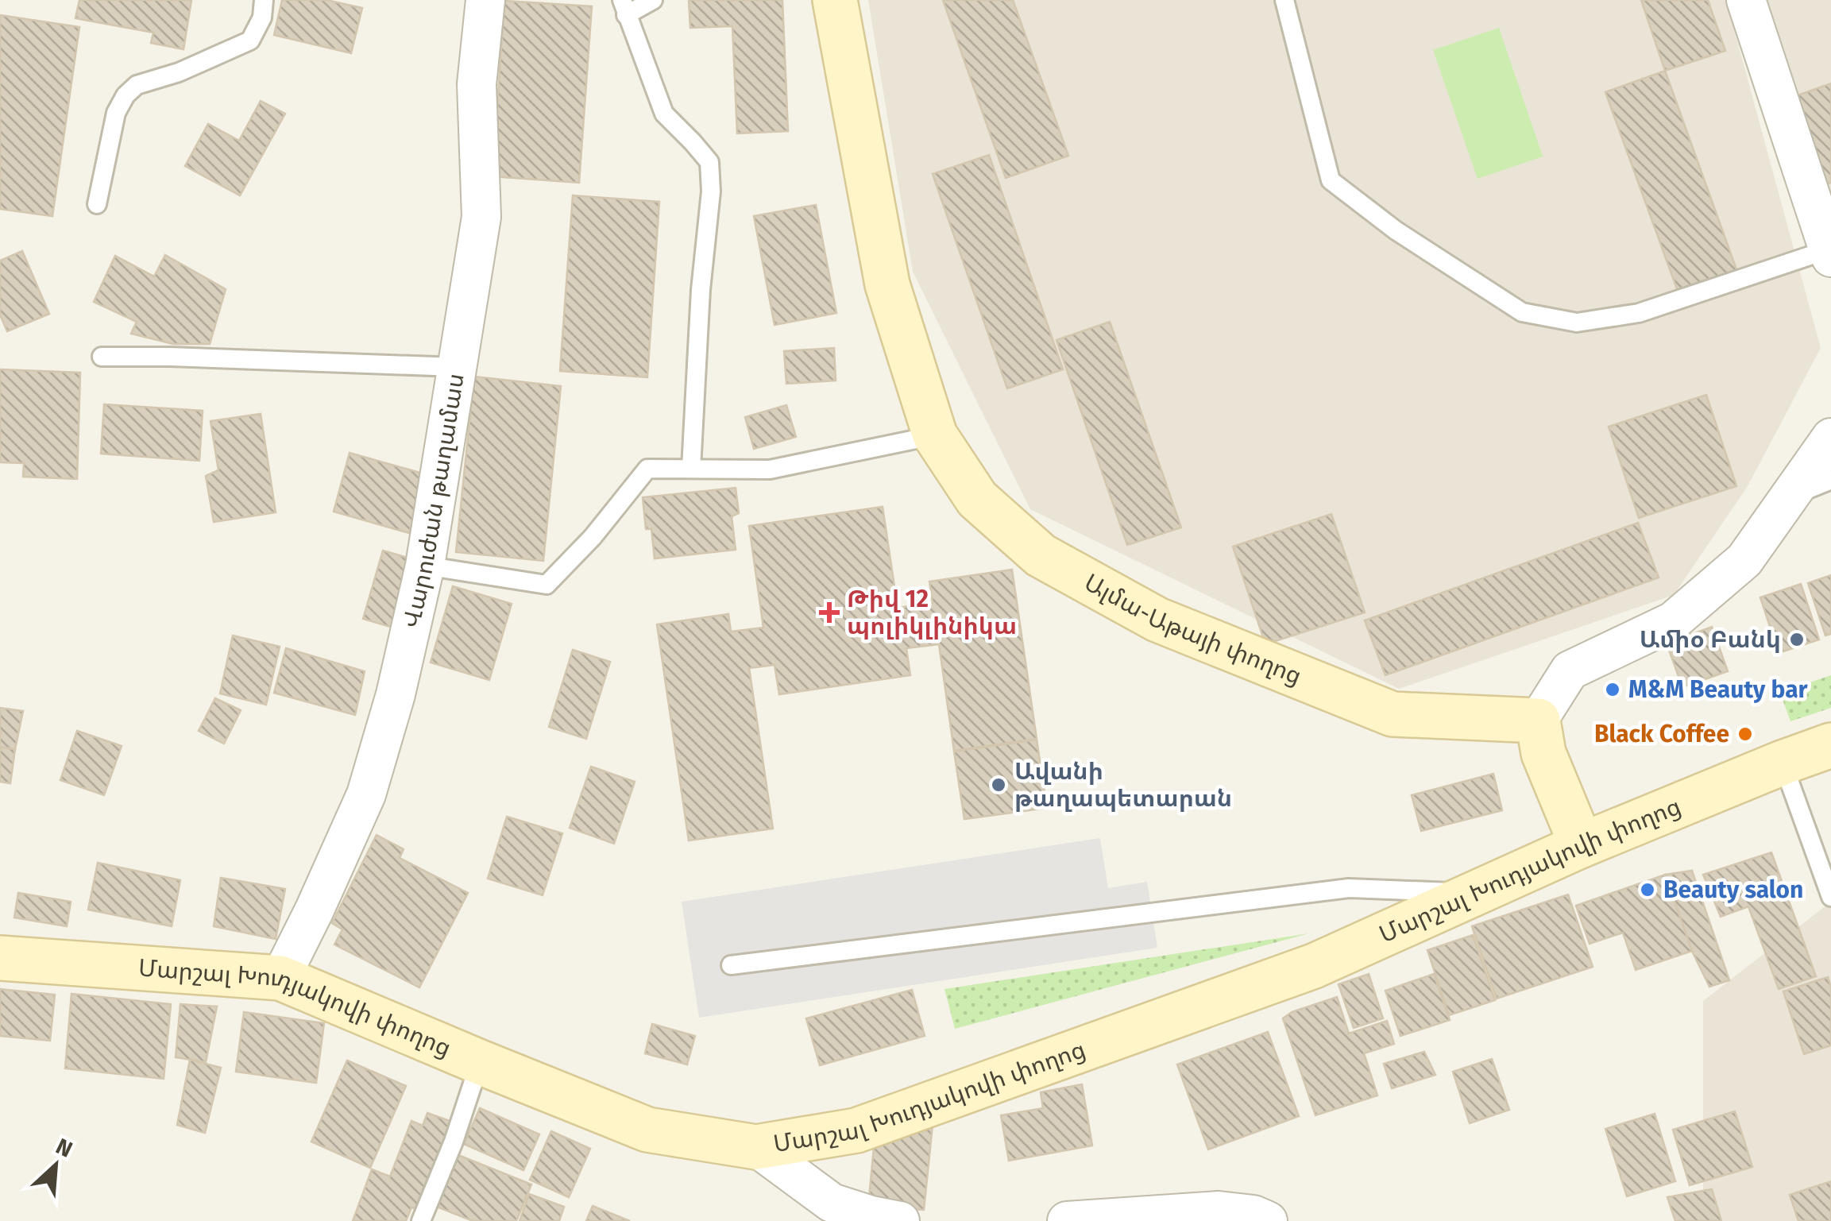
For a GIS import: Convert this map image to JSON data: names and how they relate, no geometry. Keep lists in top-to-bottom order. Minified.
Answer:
{"streets":{"street":["Վարուժան թաղամաս","Ալմա-Աթայի փողոց","Մարշալ Խուդյակովի փողոց"]},"crossings":[["Վարուժան թաղամաս","Մարշալ Խուդյակովի փողոց"]],"places":{"health":["Թիվ 12 պոլիկլինիկա"],"other":["Ամիօ Բանկ","M&M Beauty bar","Black Coffee","Ավանի թաղապետարան","Beauty salon"]},"north":"top right"}
